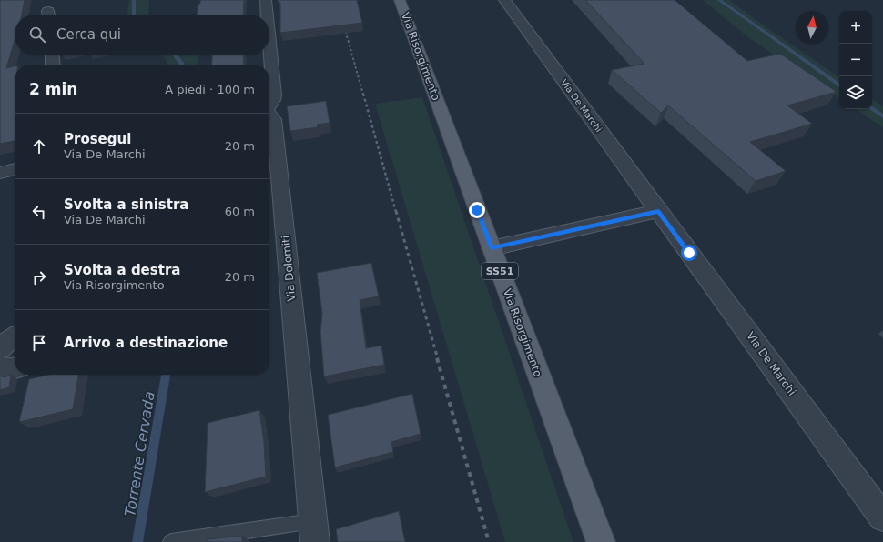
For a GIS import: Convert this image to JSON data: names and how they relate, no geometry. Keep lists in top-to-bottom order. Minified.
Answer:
{"streets":{"main road":["Via Risorgimento","SS51"],"street":["Via De Marchi","Via Dolomiti"]},"water":["Torrente Cervada"],"north":"top","page":{"map_buttons":["+","−"],"search":"Cerca qui","heading":["2 min","A piedi · 100 m"],"list":[["Prosegui","Via De Marchi","20 m"],["Svolta a sinistra","Via De Marchi","60 m"],["Svolta a destra","Via Risorgimento","20 m"],"Arrivo a destinazione"]}}
